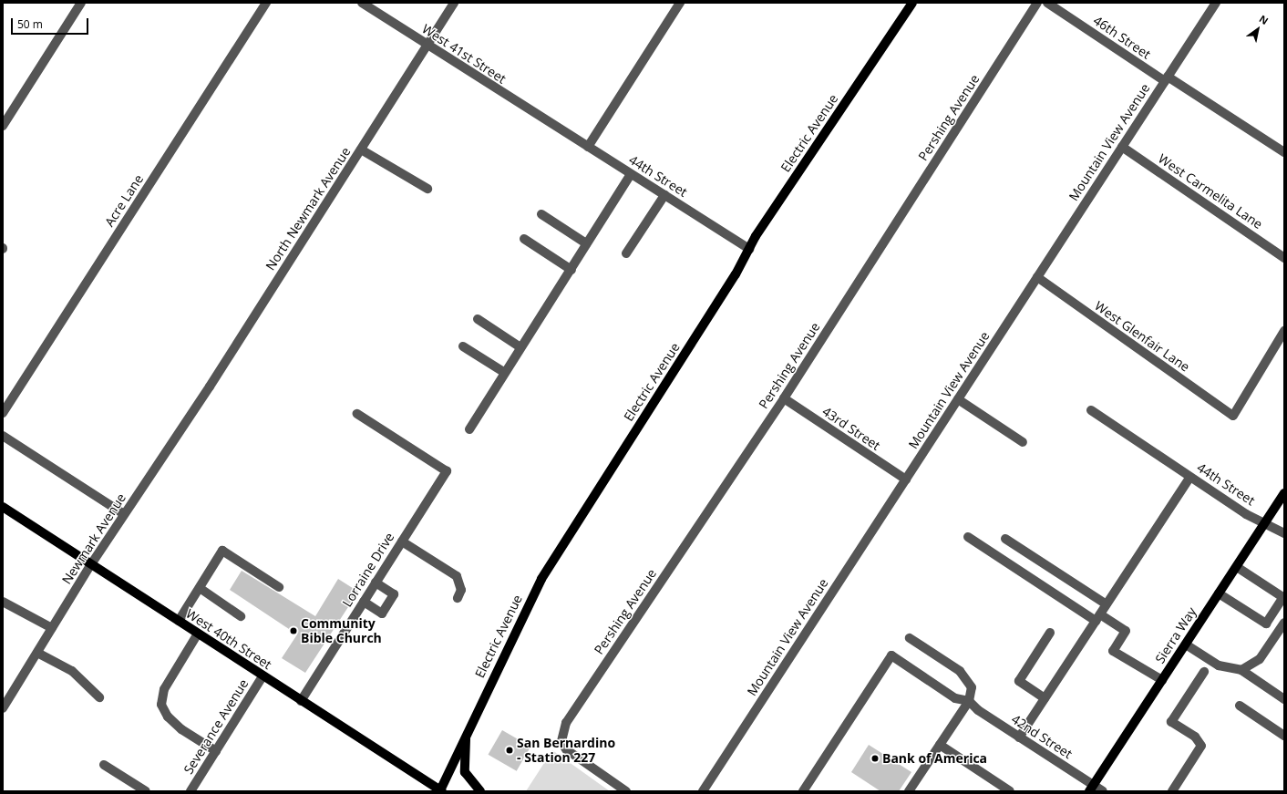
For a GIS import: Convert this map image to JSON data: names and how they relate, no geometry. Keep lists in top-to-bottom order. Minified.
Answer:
{"streets":{"main road":["Electric Avenue","Sierra Way","West 40th Street"],"street":["46th Street","West 41st Street","Pershing Avenue","Mountain View Avenue","44th Street","West Carmelita Lane","Acre Lane","North Newmark Avenue","West Glenfair Lane","43rd Street","Newmark Avenue","Lorraine Drive","Severance Avenue","42nd Street"]},"crossings":[["46th Street","Mountain View Avenue"],["West 41st Street","44th Street"],["West 41st Street","North Newmark Avenue"],["Pershing Avenue","43rd Street"],["Electric Avenue","44th Street"],["Electric Avenue","West 40th Street"],["Mountain View Avenue","West Carmelita Lane"],["Mountain View Avenue","West Glenfair Lane"],["Mountain View Avenue","43rd Street"],["44th Street","Sierra Way"],["North Newmark Avenue","Newmark Avenue"],["Newmark Avenue","West 40th Street"],["Lorraine Drive","West 40th Street"],["Sierra Way","42nd Street"],["West 40th Street","Severance Avenue"]],"places":["Community Bible Church","San Bernardino - Station 227","Bank of America"],"scale_bar":"50 m","north":"top right"}
